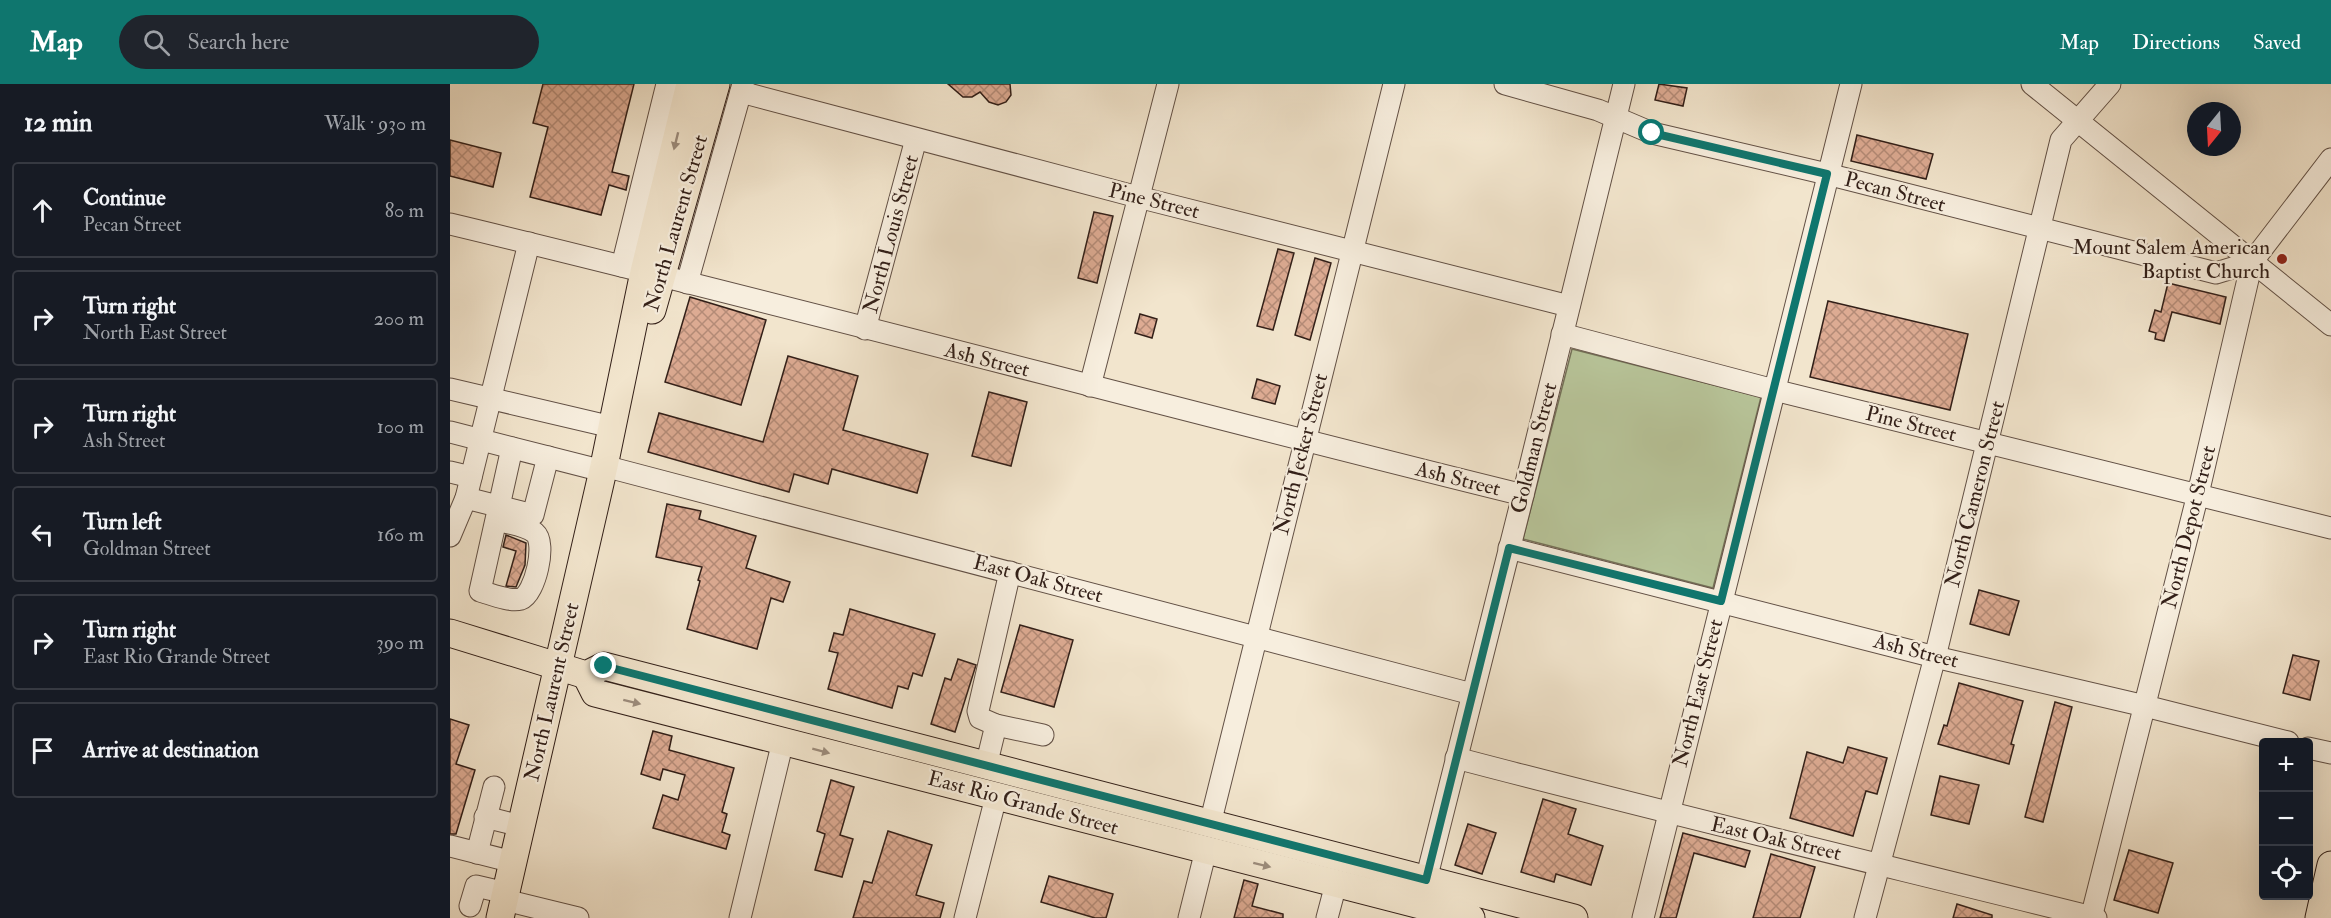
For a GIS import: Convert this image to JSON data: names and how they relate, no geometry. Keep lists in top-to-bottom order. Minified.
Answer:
{"streets":{"main road":["North Laurent Street","East Rio Grande Street"],"street":["Pecan Street","Pine Street","North Louis Street","Ash Street","Goldman Street","North Jecker Street","North Cameron Street","North Depot Street","East Oak Street","North East Street"]},"crossings":[["Pecan Street","Goldman Street"],["Pecan Street","North Cameron Street"],["Pecan Street","North Depot Street"],["Pecan Street","North East Street"],["Pine Street","North Laurent Street"],["Pine Street","North Louis Street"],["Pine Street","Goldman Street"],["Pine Street","North Jecker Street"],["Pine Street","North Cameron Street"],["Pine Street","North Depot Street"],["Pine Street","North East Street"],["North Laurent Street","Ash Street"],["North Laurent Street","East Oak Street"],["North Laurent Street","East Rio Grande Street"],["North Louis Street","Ash Street"],["Ash Street","Goldman Street"],["Ash Street","North Jecker Street"],["Ash Street","North Cameron Street"],["Ash Street","North Depot Street"],["Ash Street","North East Street"],["Goldman Street","East Oak Street"],["Goldman Street","East Rio Grande Street"],["North Jecker Street","East Oak Street"],["North Jecker Street","East Rio Grande Street"],["North Cameron Street","East Oak Street"],["North Depot Street","East Oak Street"],["East Oak Street","North East Street"]],"places":["Mount Salem American Baptist Church"],"north":"bottom","page":{"header":"Map","search":"Search here","nav":["Map","Directions","Saved"],"heading":["12 min","Walk · 930 m"],"list":[["Continue","Pecan Street","80 m"],["Turn right","North East Street","200 m"],["Turn right","Ash Street","100 m"],["Turn left","Goldman Street","160 m"],["Turn right","East Rio Grande Street","390 m"],"Arrive at destination"],"map_buttons":["+","−"]}}
